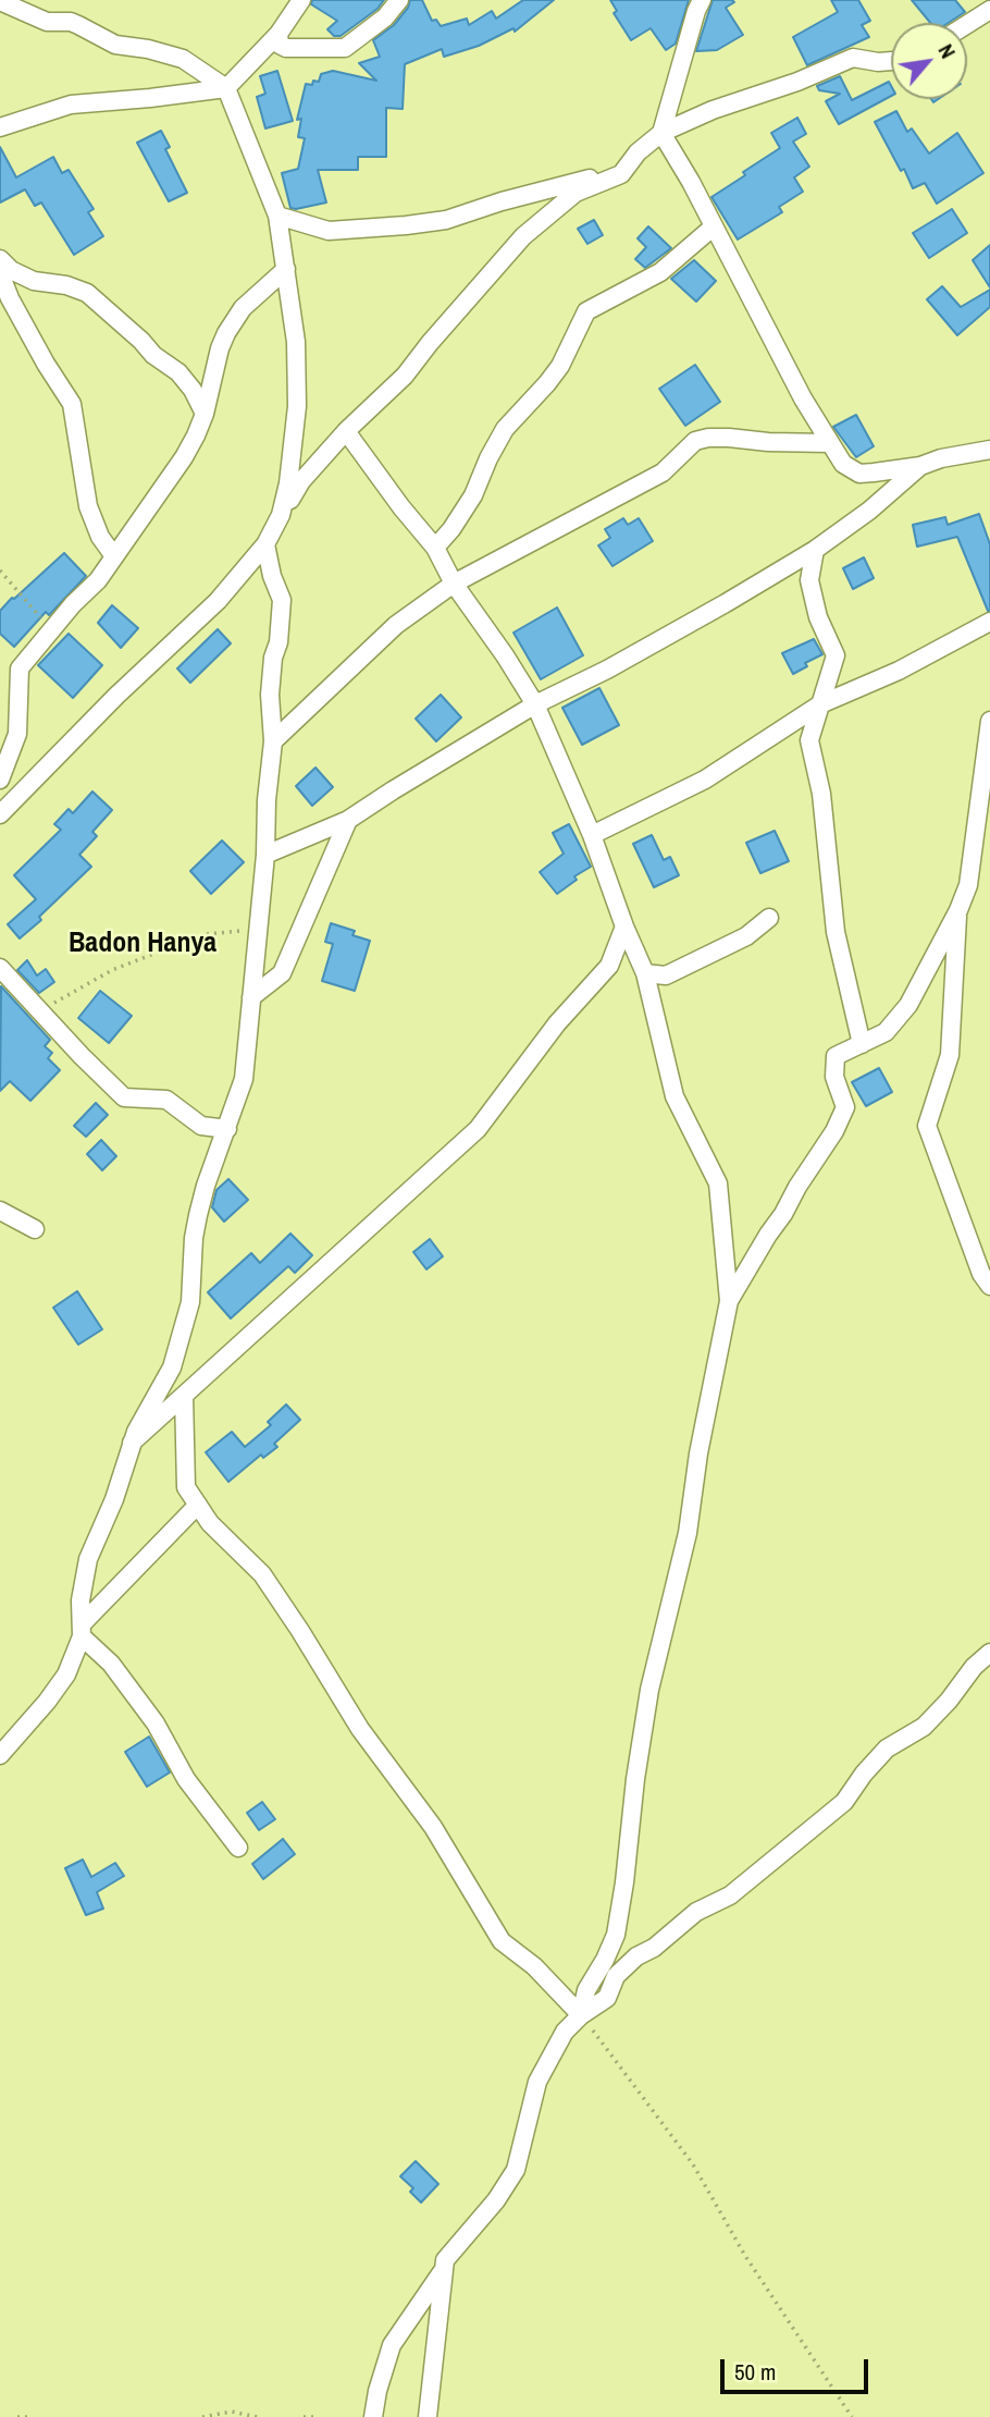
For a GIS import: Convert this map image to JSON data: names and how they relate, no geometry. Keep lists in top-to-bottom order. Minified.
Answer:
{"districts":["Badon Hanya"],"scale_bar":"50 m","north":"top right"}
